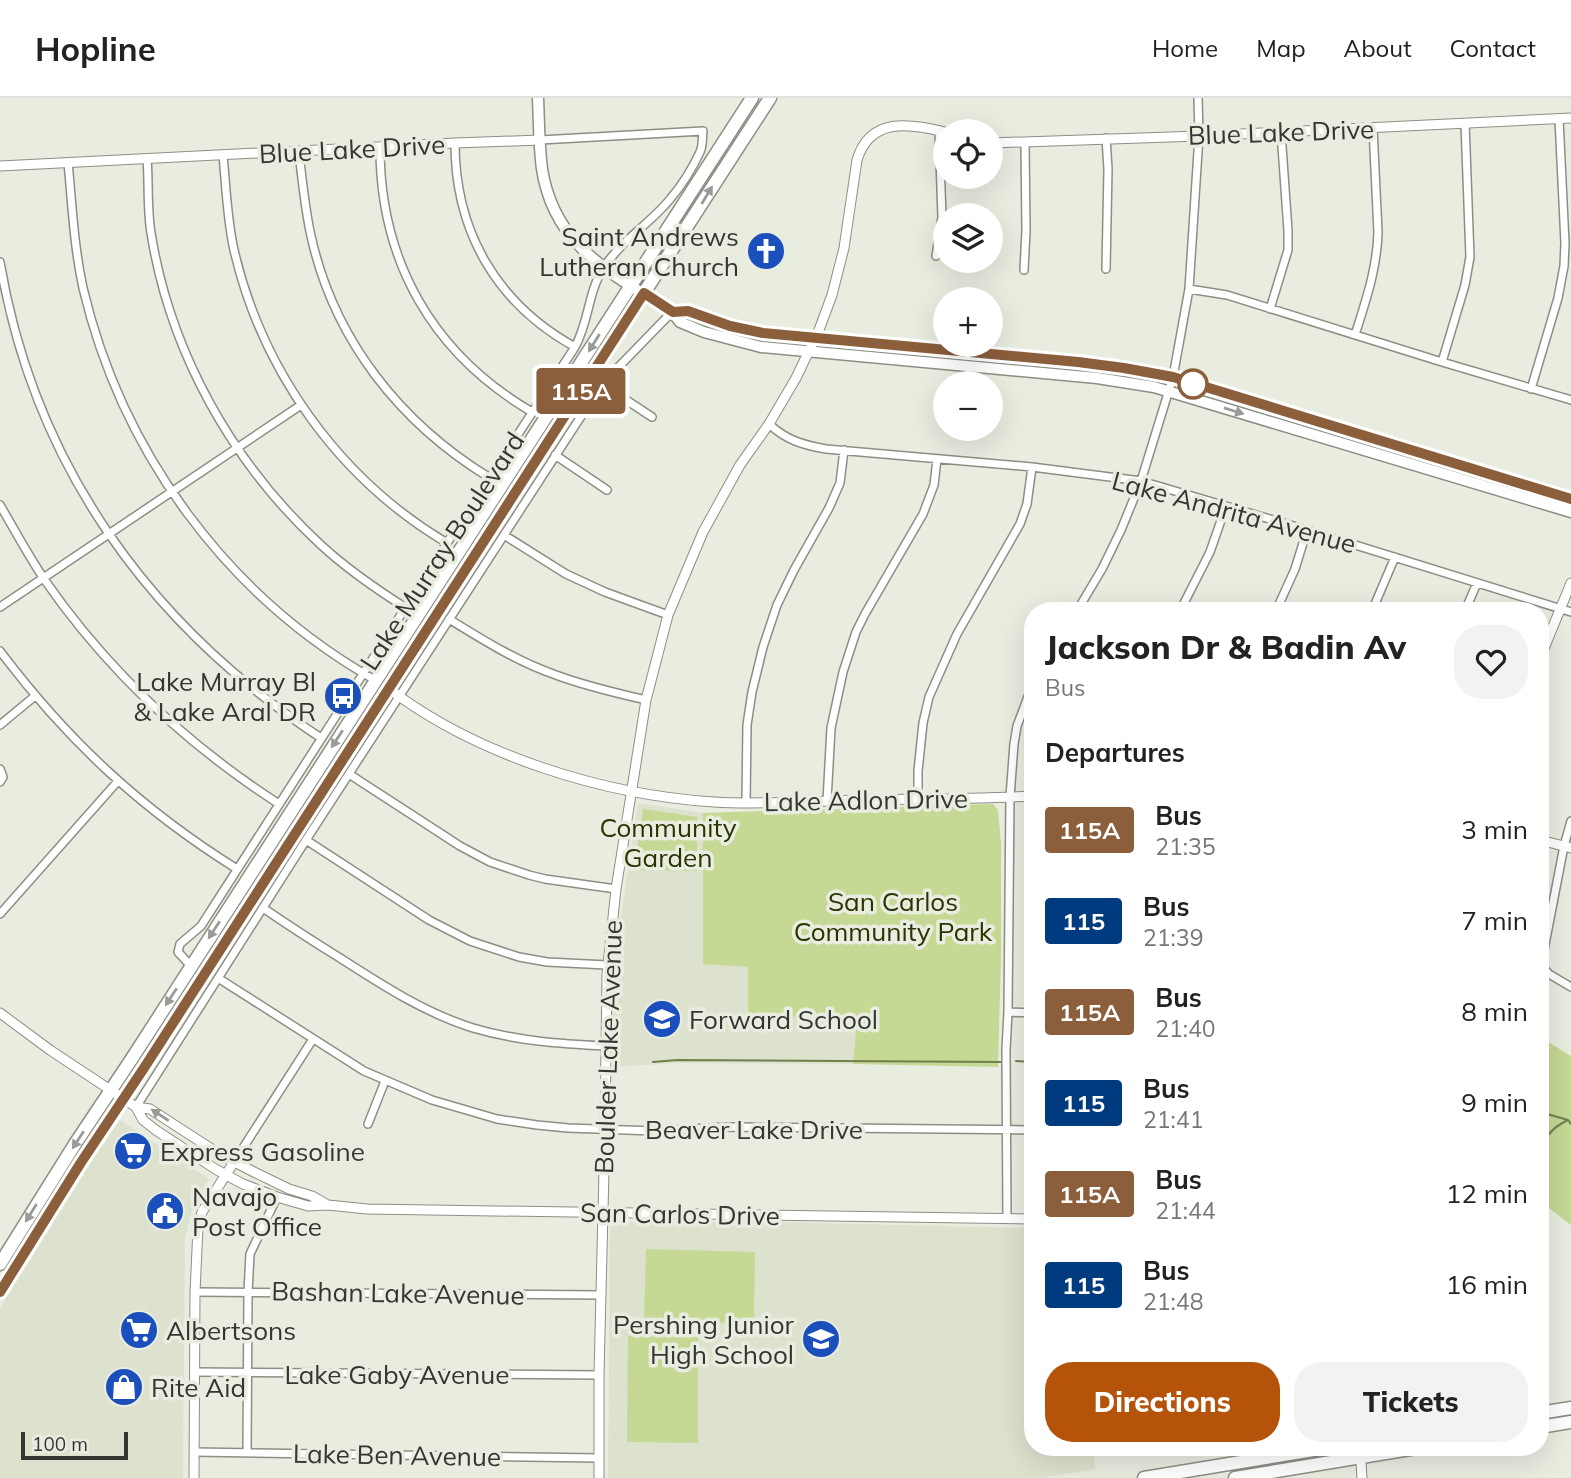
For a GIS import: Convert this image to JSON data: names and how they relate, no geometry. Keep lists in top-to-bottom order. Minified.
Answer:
{"streets":{"main road":["Lake Murray Boulevard"],"street":["Blue Lake Drive","Lake Andrita Avenue","Lake Adlon Drive","Boulder Lake Avenue","Beaver Lake Drive","San Carlos Drive","Bashan Lake Avenue","Lake Gaby Avenue","Lake Ben Avenue"]},"crossings":[["Blue Lake Drive","Lake Murray Boulevard"],["Lake Andrita Avenue","Boulder Lake Avenue"],["Lake Murray Boulevard","Lake Adlon Drive"],["Lake Murray Boulevard","Beaver Lake Drive"],["Lake Murray Boulevard","San Carlos Drive"],["Lake Adlon Drive","Boulder Lake Avenue"],["Boulder Lake Avenue","Beaver Lake Drive"],["Boulder Lake Avenue","San Carlos Drive"],["Boulder Lake Avenue","Bashan Lake Avenue"],["Boulder Lake Avenue","Lake Gaby Avenue"],["Boulder Lake Avenue","Lake Ben Avenue"]],"parks":["Community Garden","San Carlos Community Park"],"places":{"church":["Saint Andrews Lutheran Church"],"bus stop":["Lake Murray Bl & Lake Aral DR"],"school or university":["Forward School","Pershing Junior High School"],"supermarket":["Express Gasoline","Albertsons"],"public building":["Navajo Post Office"],"shop":["Rite Aid"]},"lines":["bus line 115A"],"scale_bar":"100 m","page":{"header":"Hopline","nav":["Home","Map","About","Contact"],"on_map":"115A","map_buttons":["+","−"],"heading":[["Jackson Dr & Badin Av","Bus"],"Departures"],"list":[{"mark":"115A","name":"Bus","note":"21:35","value":"3 min"},{"mark":"115","name":"Bus","note":"21:39","value":"7 min"},{"mark":"115A","name":"Bus","note":"21:40","value":"8 min"},{"mark":"115","name":"Bus","note":"21:41","value":"9 min"},{"mark":"115A","name":"Bus","note":"21:44","value":"12 min"},{"mark":"115","name":"Bus","note":"21:48","value":"16 min"}],"buttons":["Directions","Tickets"],"scale":"100 m"}}
